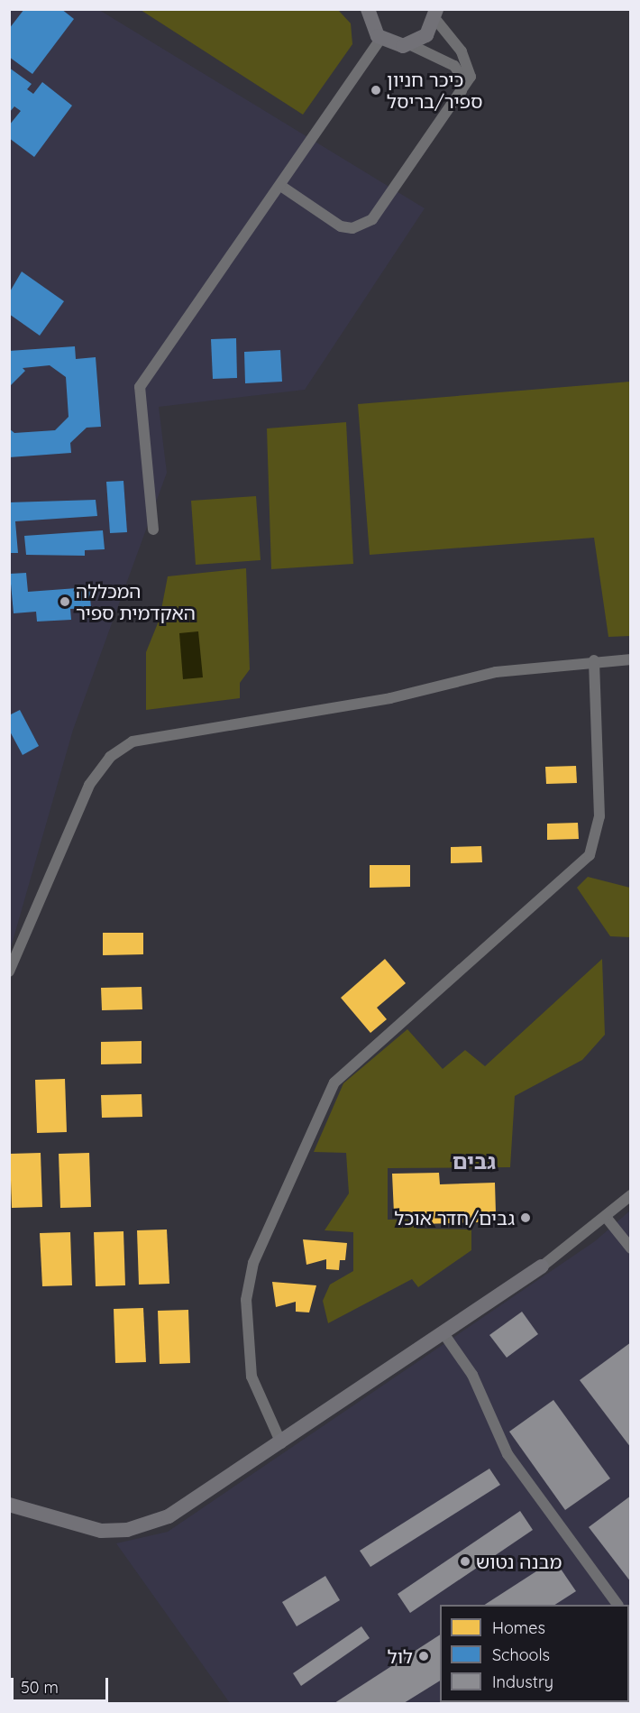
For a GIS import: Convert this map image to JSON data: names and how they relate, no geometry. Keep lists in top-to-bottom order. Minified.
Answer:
{"districts":["גבים"],"places":["כיכר חניון ספיר/בריסל","המכללה האקדמית ספיר","גבים/חדר אוכל","מבנה נטוש","לול"],"legend":["Homes","Schools","Industry"],"scale_bar":"50 m"}
